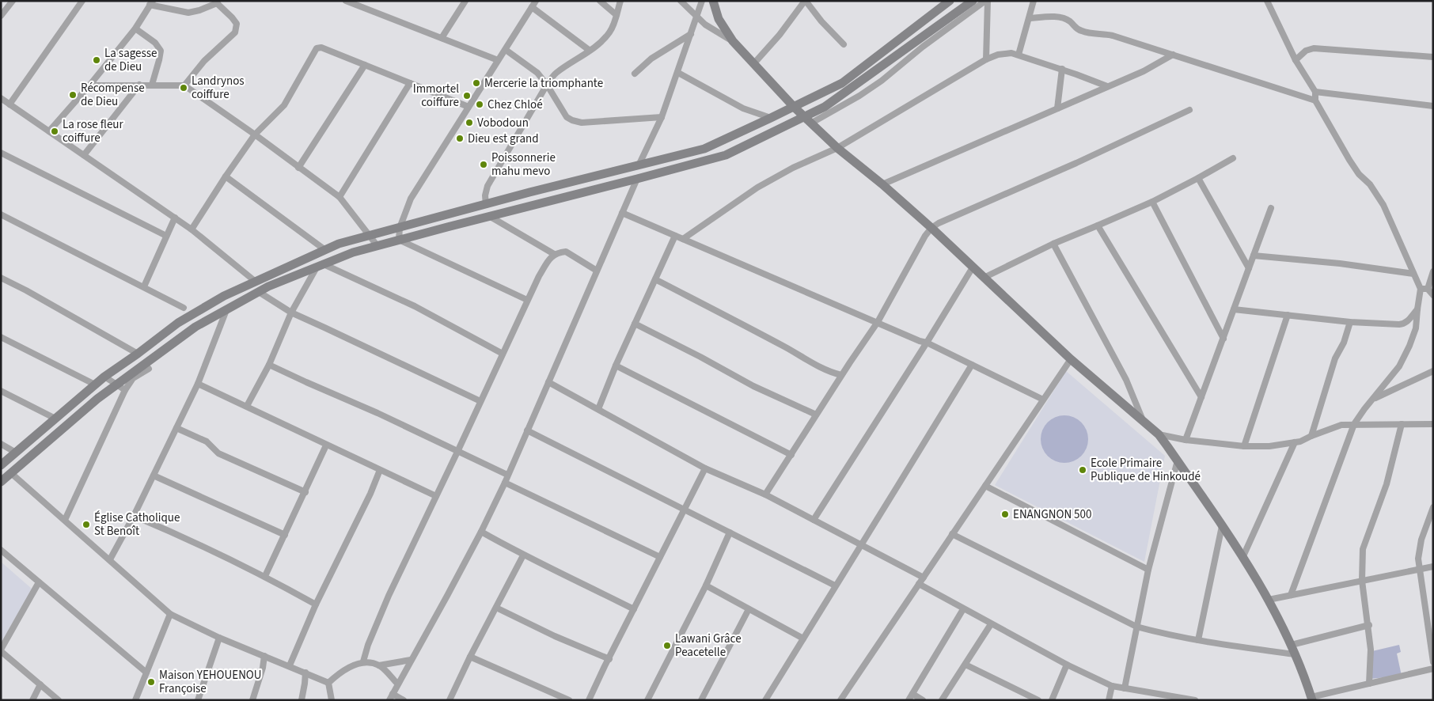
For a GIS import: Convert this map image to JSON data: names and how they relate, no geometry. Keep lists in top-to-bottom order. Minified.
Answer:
{"places":["La sagesse de Dieu","Mercerie la triomphante","Landrynos coiffure","Récompense de Dieu","Immortel coiffure","Chez Chloé","Vobodoun","La rose fleur coiffure","Dieu est grand","Poissonnerie mahu mevo","Ecole Primaire Publique de Hinkoudé","ENANGNON 500","Église Catholique St Benoît","Lawani Grâce Peacetelle","Maison YEHOUENOU Françoise"]}
